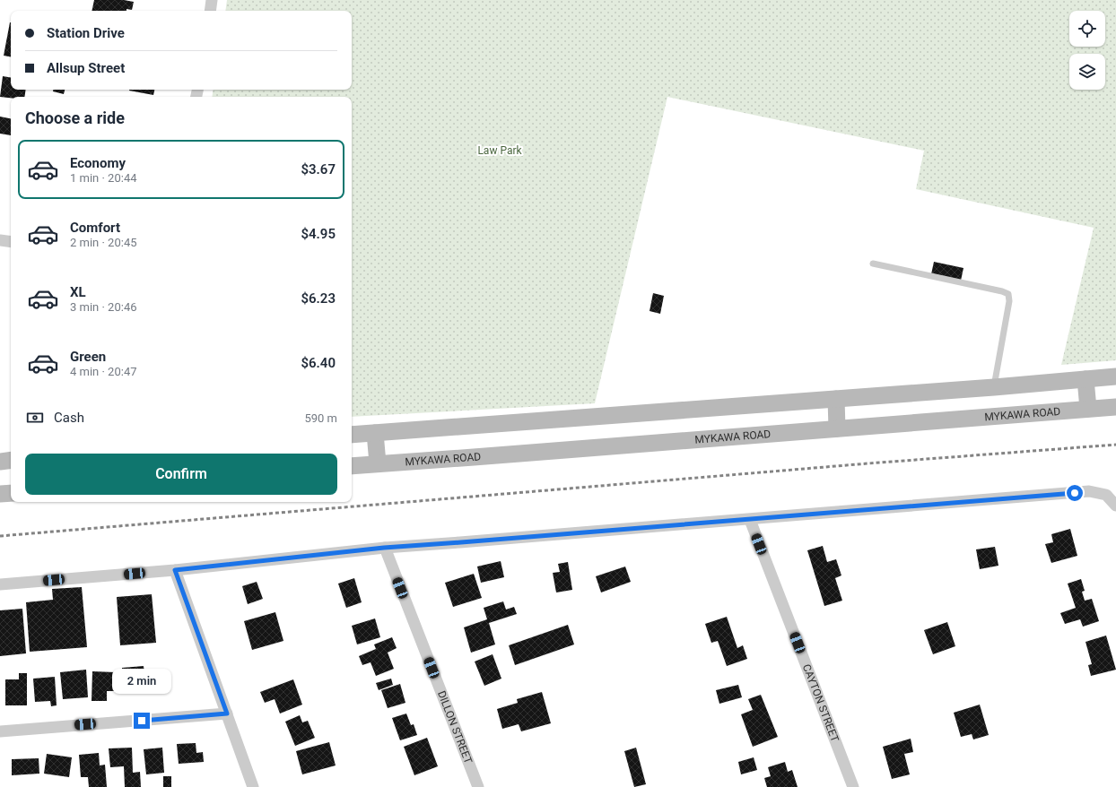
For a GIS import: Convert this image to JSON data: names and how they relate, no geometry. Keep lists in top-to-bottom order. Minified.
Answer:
{"streets":{"main road":["MYKAWA ROAD"],"street":["CAYTON STREET","DILLON STREET"]},"parks":["Law Park"],"page":{"banner":["Station Drive","Allsup Street"],"heading":"Choose a ride","list":[{"name":"Economy","note":"1 min · 20:44","value":"$3.67"},{"name":"Comfort","note":"2 min · 20:45","value":"$4.95"},{"name":"XL","note":"3 min · 20:46","value":"$6.23"},{"name":"Green","note":"4 min · 20:47","value":"$6.40"}],"pay":["Cash","590 m"],"buttons":"Confirm","bubble":"2 min"}}
